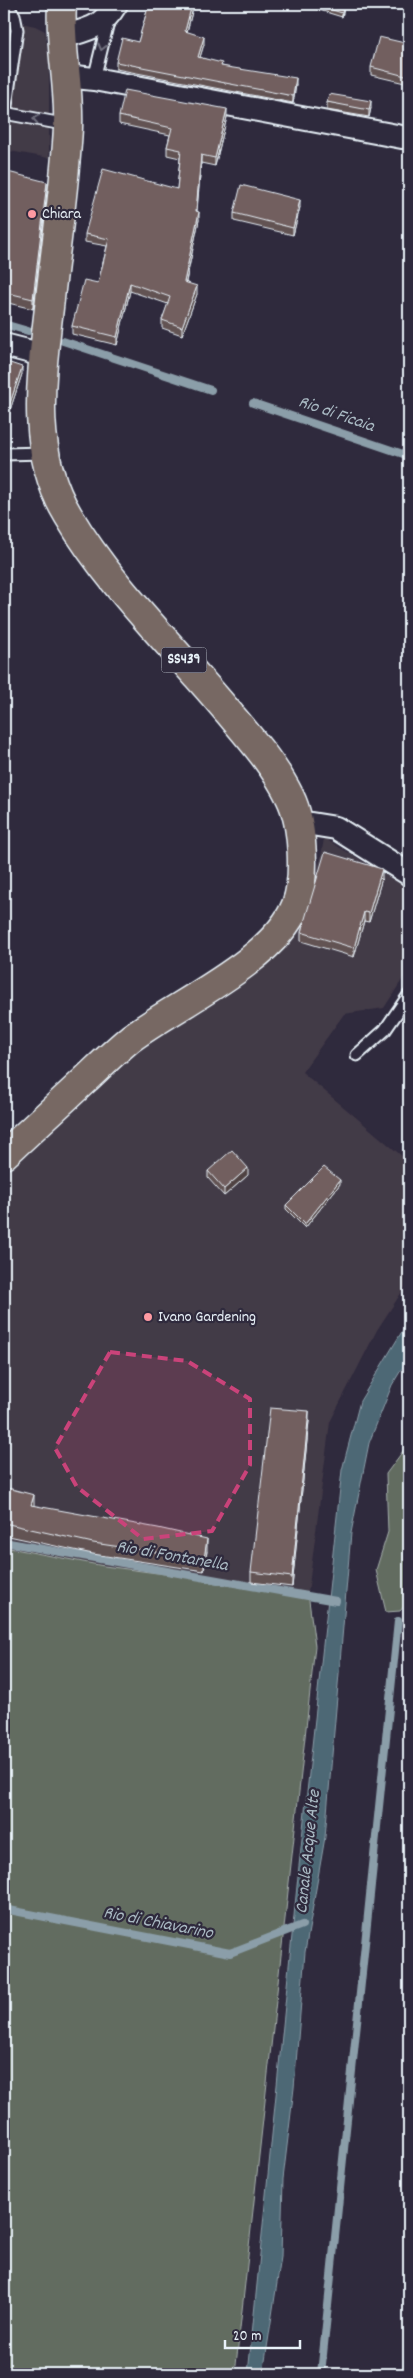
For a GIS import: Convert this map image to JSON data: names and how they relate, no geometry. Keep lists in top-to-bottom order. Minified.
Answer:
{"streets":{"main road":["SS439"]},"water":["Rio di Ficaia","Rio di Fontanella","Canale Acque Alte","Rio di Chiavarino"],"places":["Chiara","Ivano Gardening"],"scale_bar":"20 m"}
